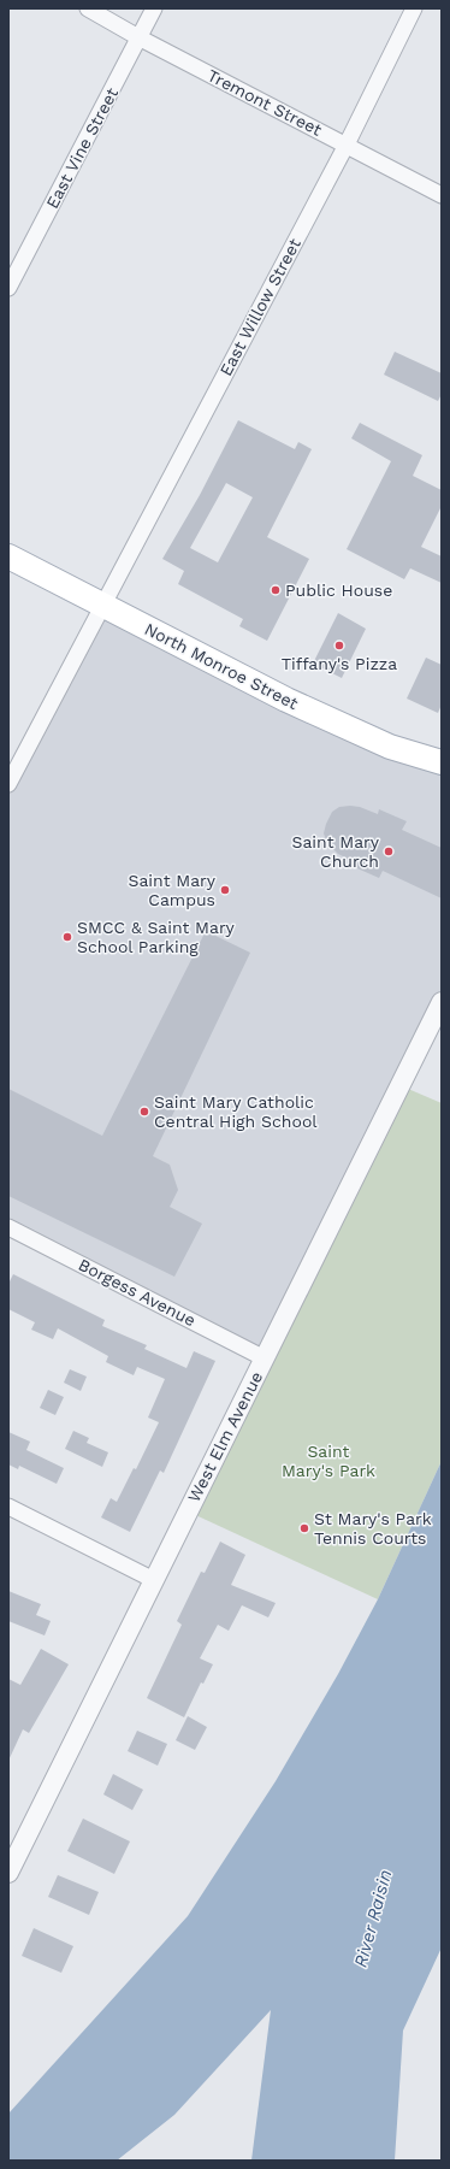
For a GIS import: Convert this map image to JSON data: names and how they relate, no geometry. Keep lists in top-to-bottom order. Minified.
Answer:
{"streets":{"main road":["North Monroe Street"],"street":["Tremont Street","East Vine Street","East Willow Street","Borgess Avenue","West Elm Avenue"]},"crossings":[["Tremont Street","East Vine Street"],["Tremont Street","East Willow Street"],["East Willow Street","North Monroe Street"],["Borgess Avenue","West Elm Avenue"]],"water":["River Raisin"],"parks":["Saint Mary's Park"],"places":["Public House","Tiffany's Pizza","Saint Mary Church","Saint Mary Campus","SMCC & Saint Mary School Parking","Saint Mary Catholic Central High School","St Mary's Park Tennis Courts"]}
